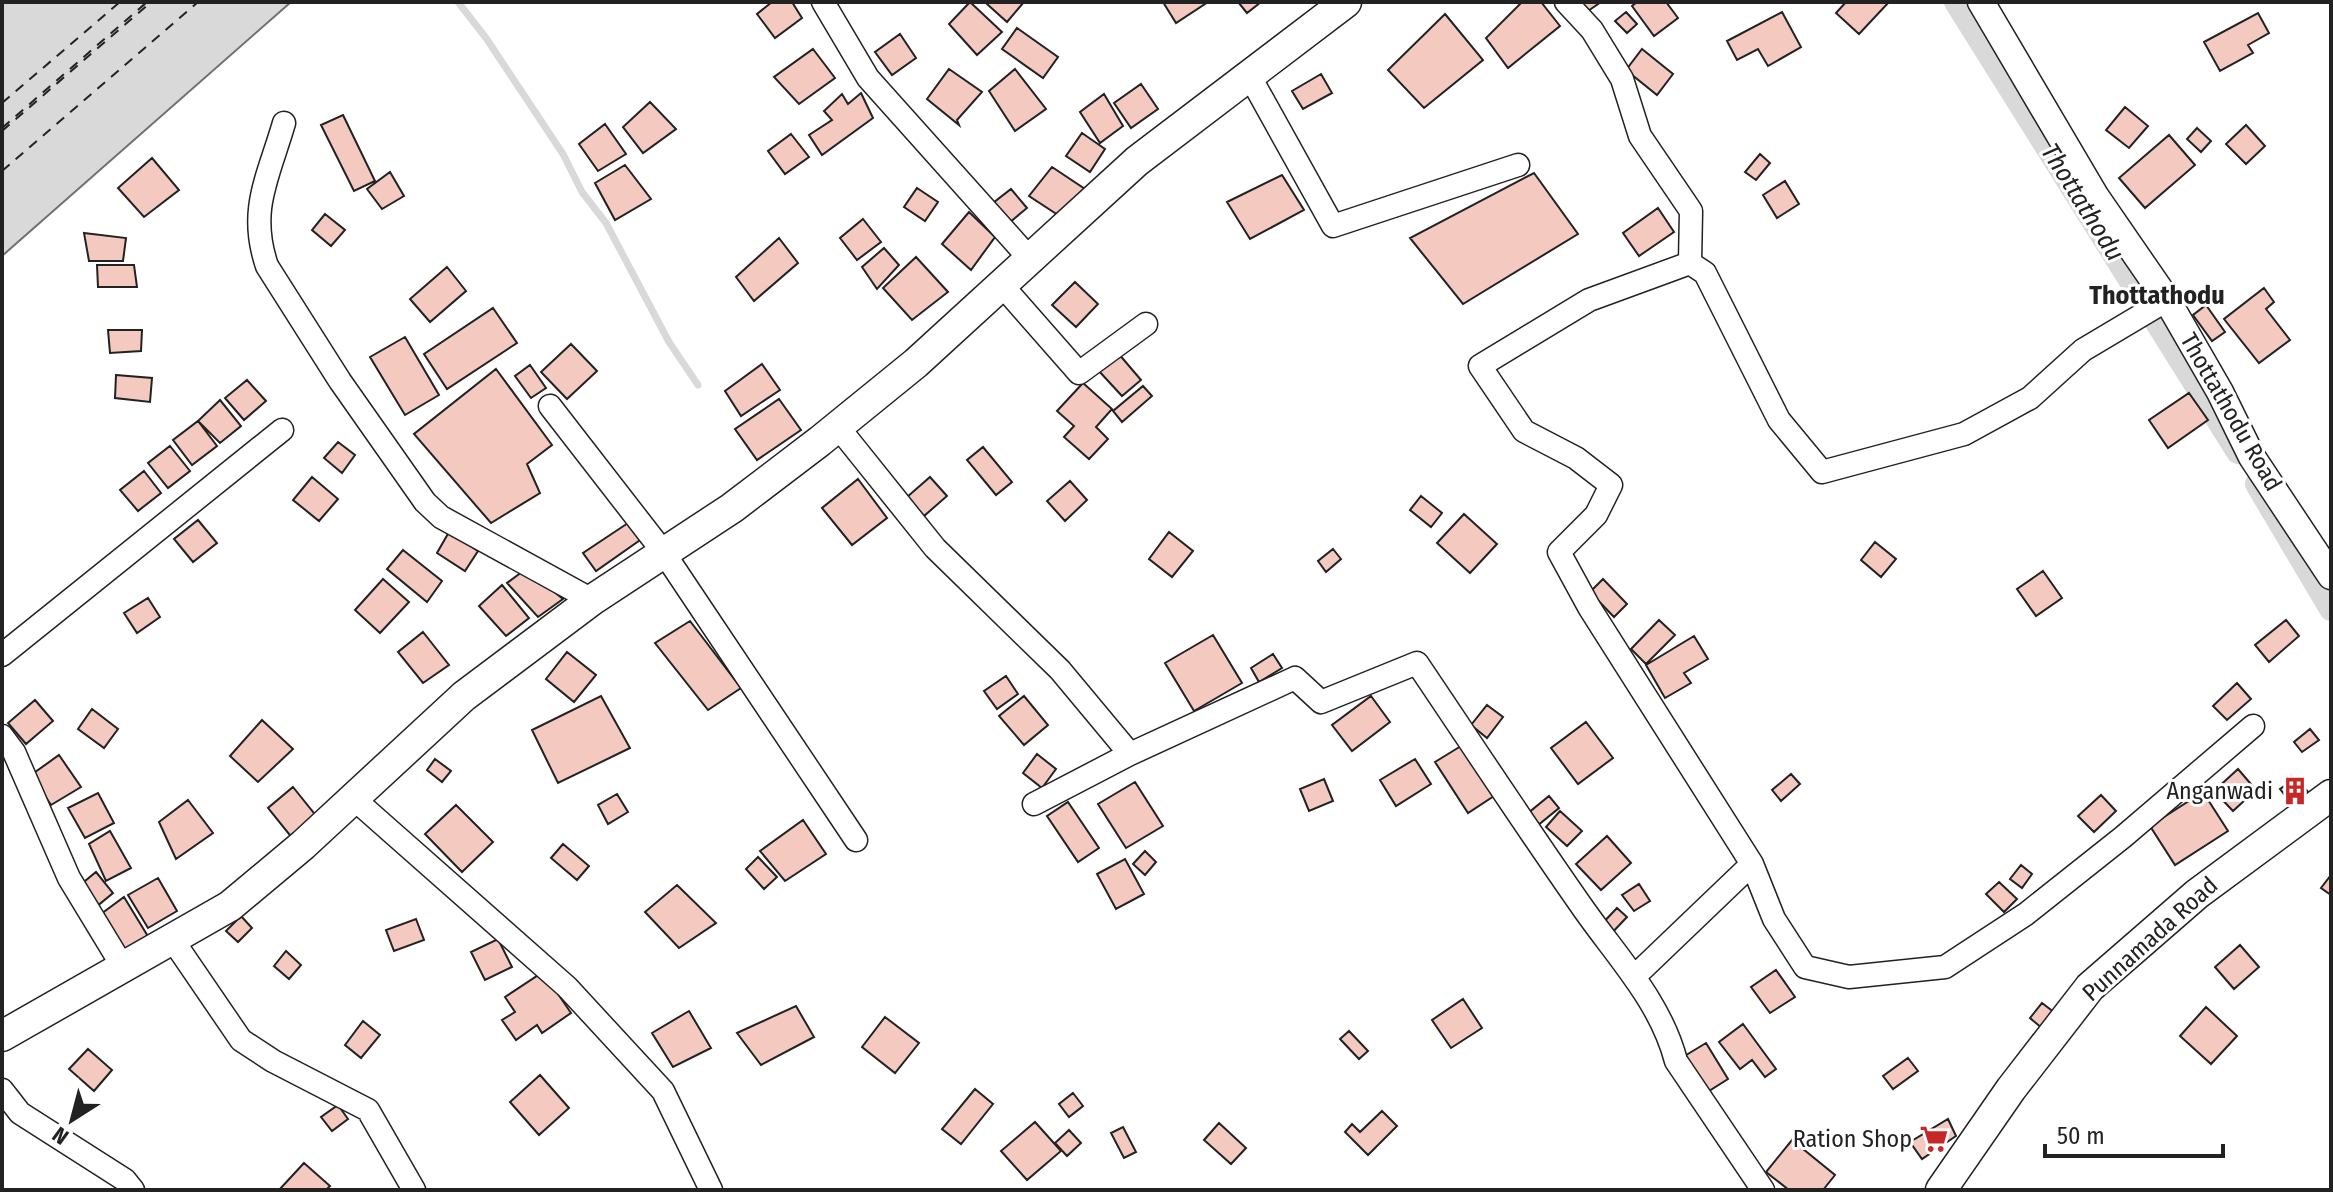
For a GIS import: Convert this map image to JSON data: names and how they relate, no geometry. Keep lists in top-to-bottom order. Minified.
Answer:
{"streets":{"main road":["Punnamada Road"],"street":["Thottathodu Road"]},"districts":["Thottathodu"],"water":["Thottathodu"],"places":{"building":["Anganwadi"],"supermarket":["Ration Shop"]},"scale_bar":"50 m","north":"bottom left"}
